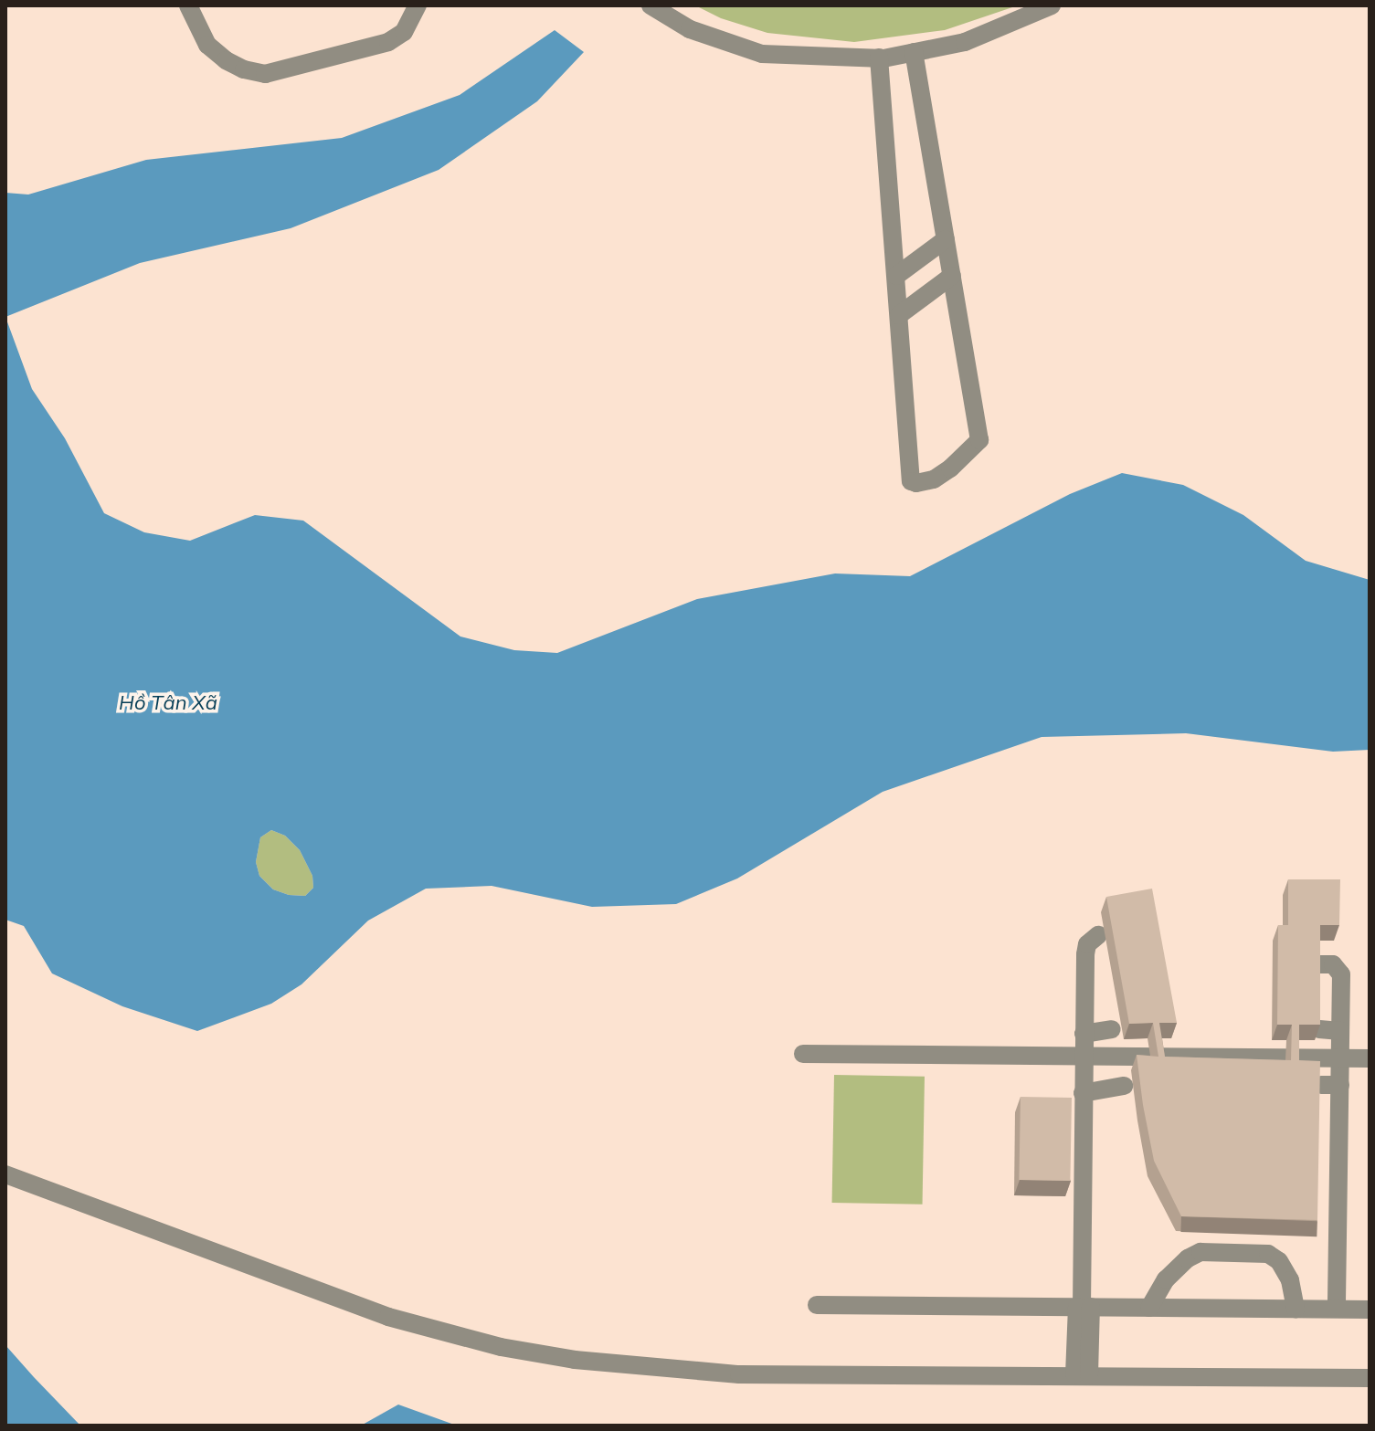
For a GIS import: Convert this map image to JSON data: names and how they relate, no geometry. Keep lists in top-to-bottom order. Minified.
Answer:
{"water":["Hồ Tân Xã"]}
